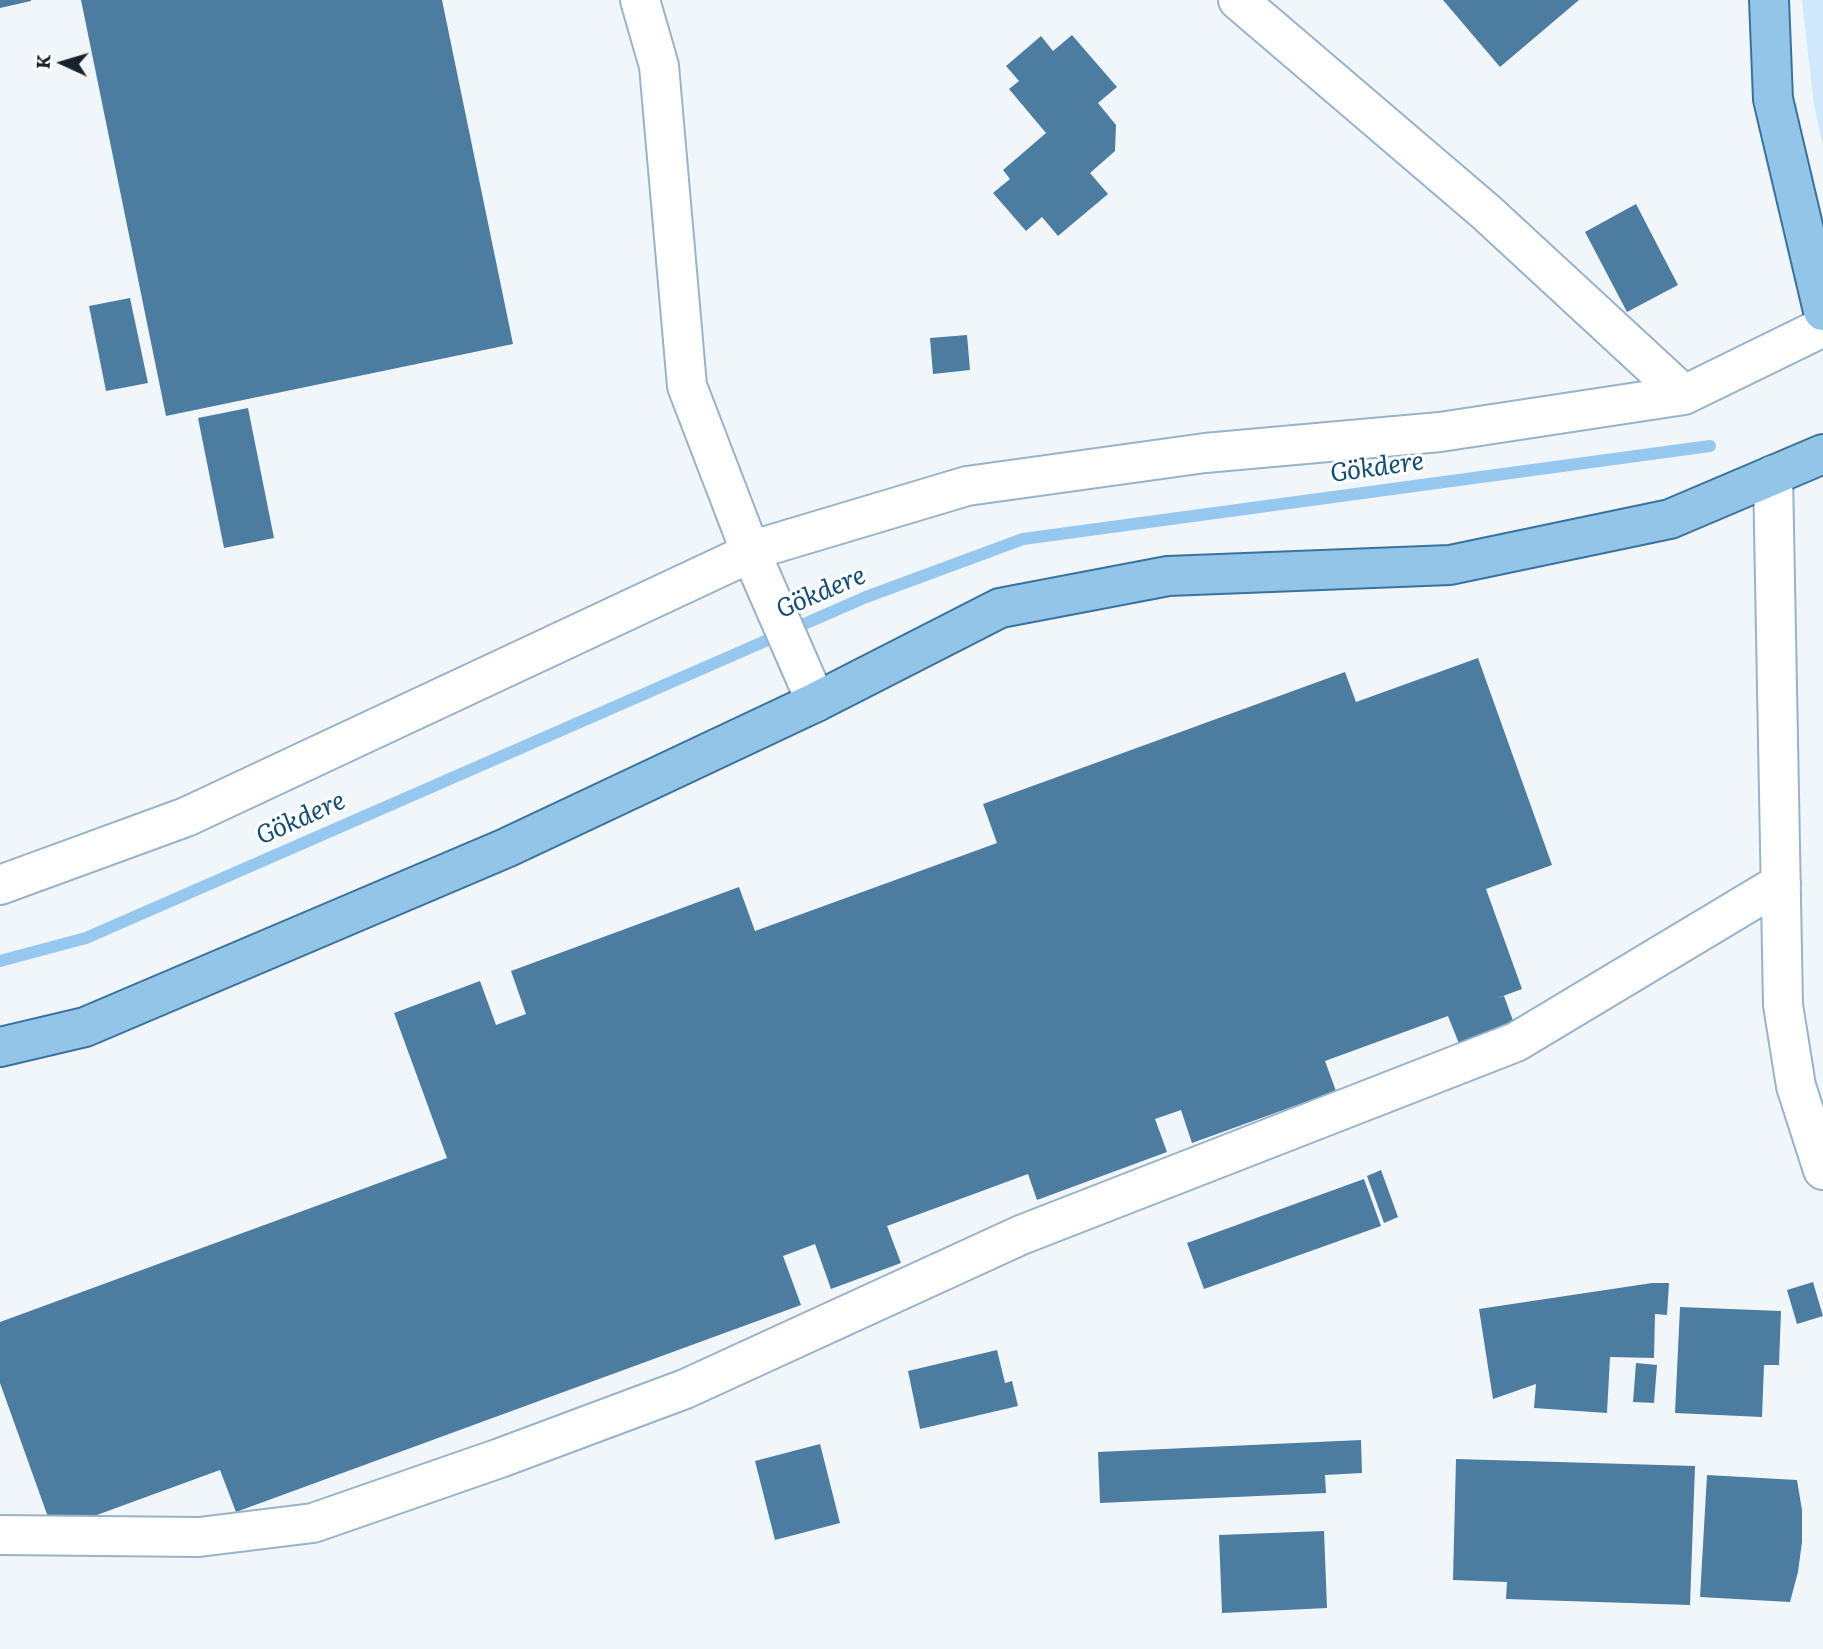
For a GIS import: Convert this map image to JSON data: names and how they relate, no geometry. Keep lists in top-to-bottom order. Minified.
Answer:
{"water":["Gökdere"],"north":"left"}
